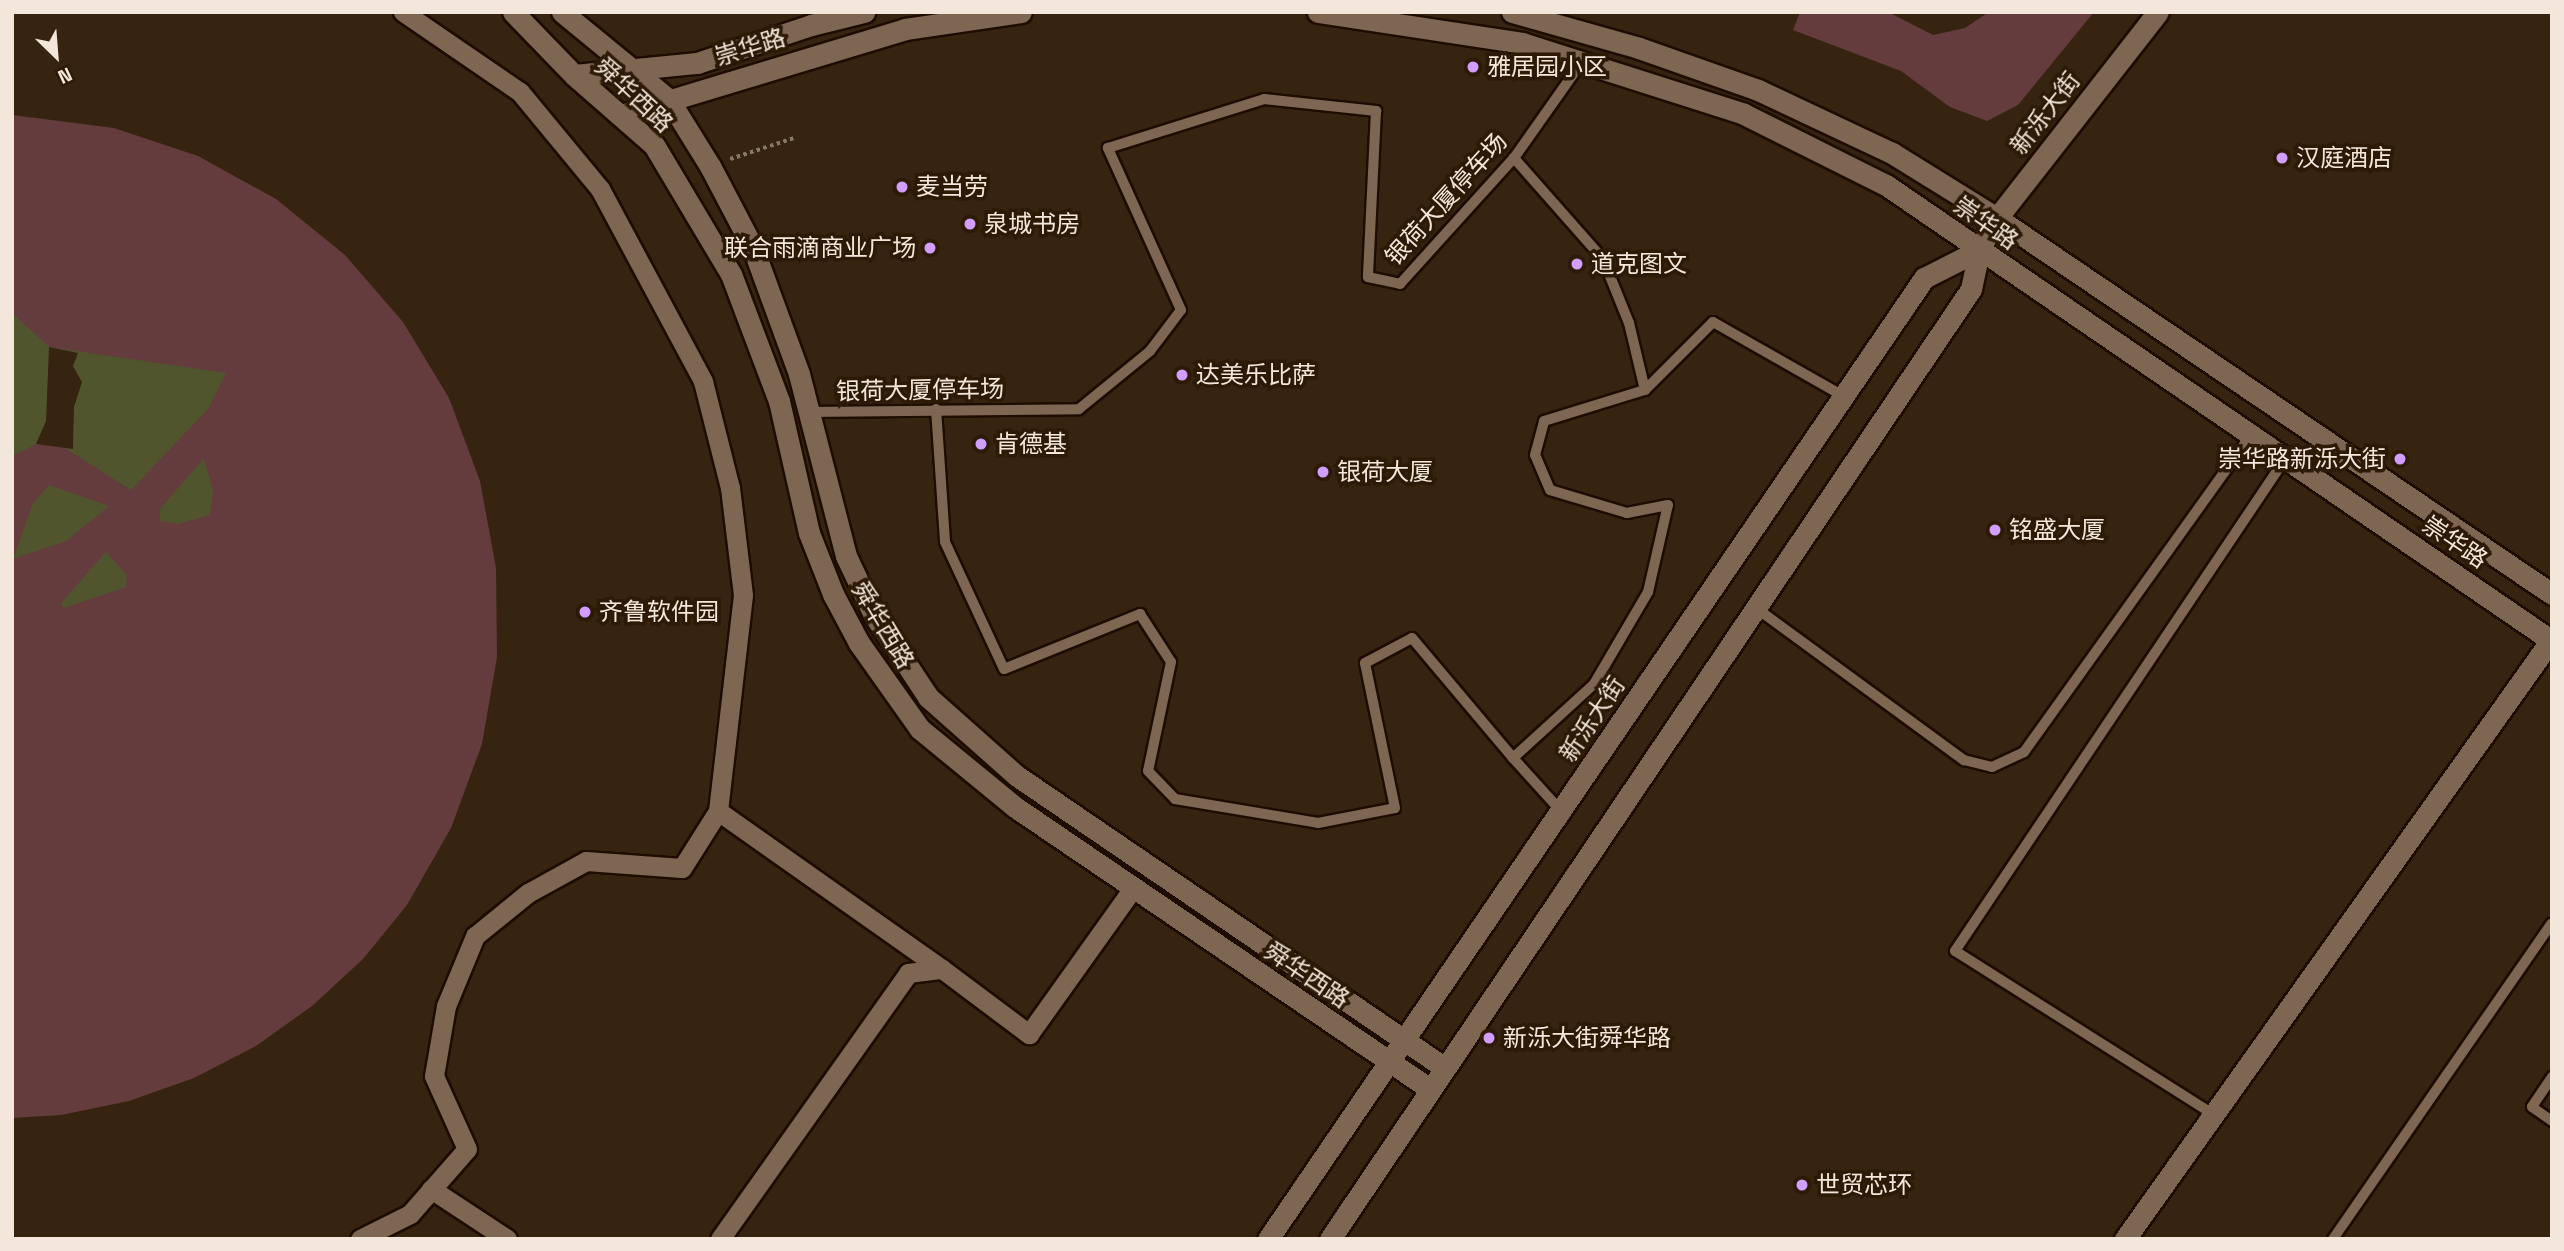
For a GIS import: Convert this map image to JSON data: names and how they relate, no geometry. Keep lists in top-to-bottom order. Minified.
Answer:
{"streets":{"main road":["崇华路","舜华西路","新泺大街"],"lane":["银荷大厦停车场"]},"crossings":[["崇华路","舜华西路"],["崇华路","新泺大街"],["崇华路","银荷大厦停车场"],["舜华西路","新泺大街"],["舜华西路","银荷大厦停车场"]],"places":["雅居园小区","汉庭酒店","麦当劳","泉城书房","联合雨滴商业广场","道克图文","达美乐比萨","肯德基","崇华路新泺大街","银荷大厦","铭盛大厦","齐鲁软件园","新泺大街舜华路","世贸芯环"],"north":"bottom right"}
